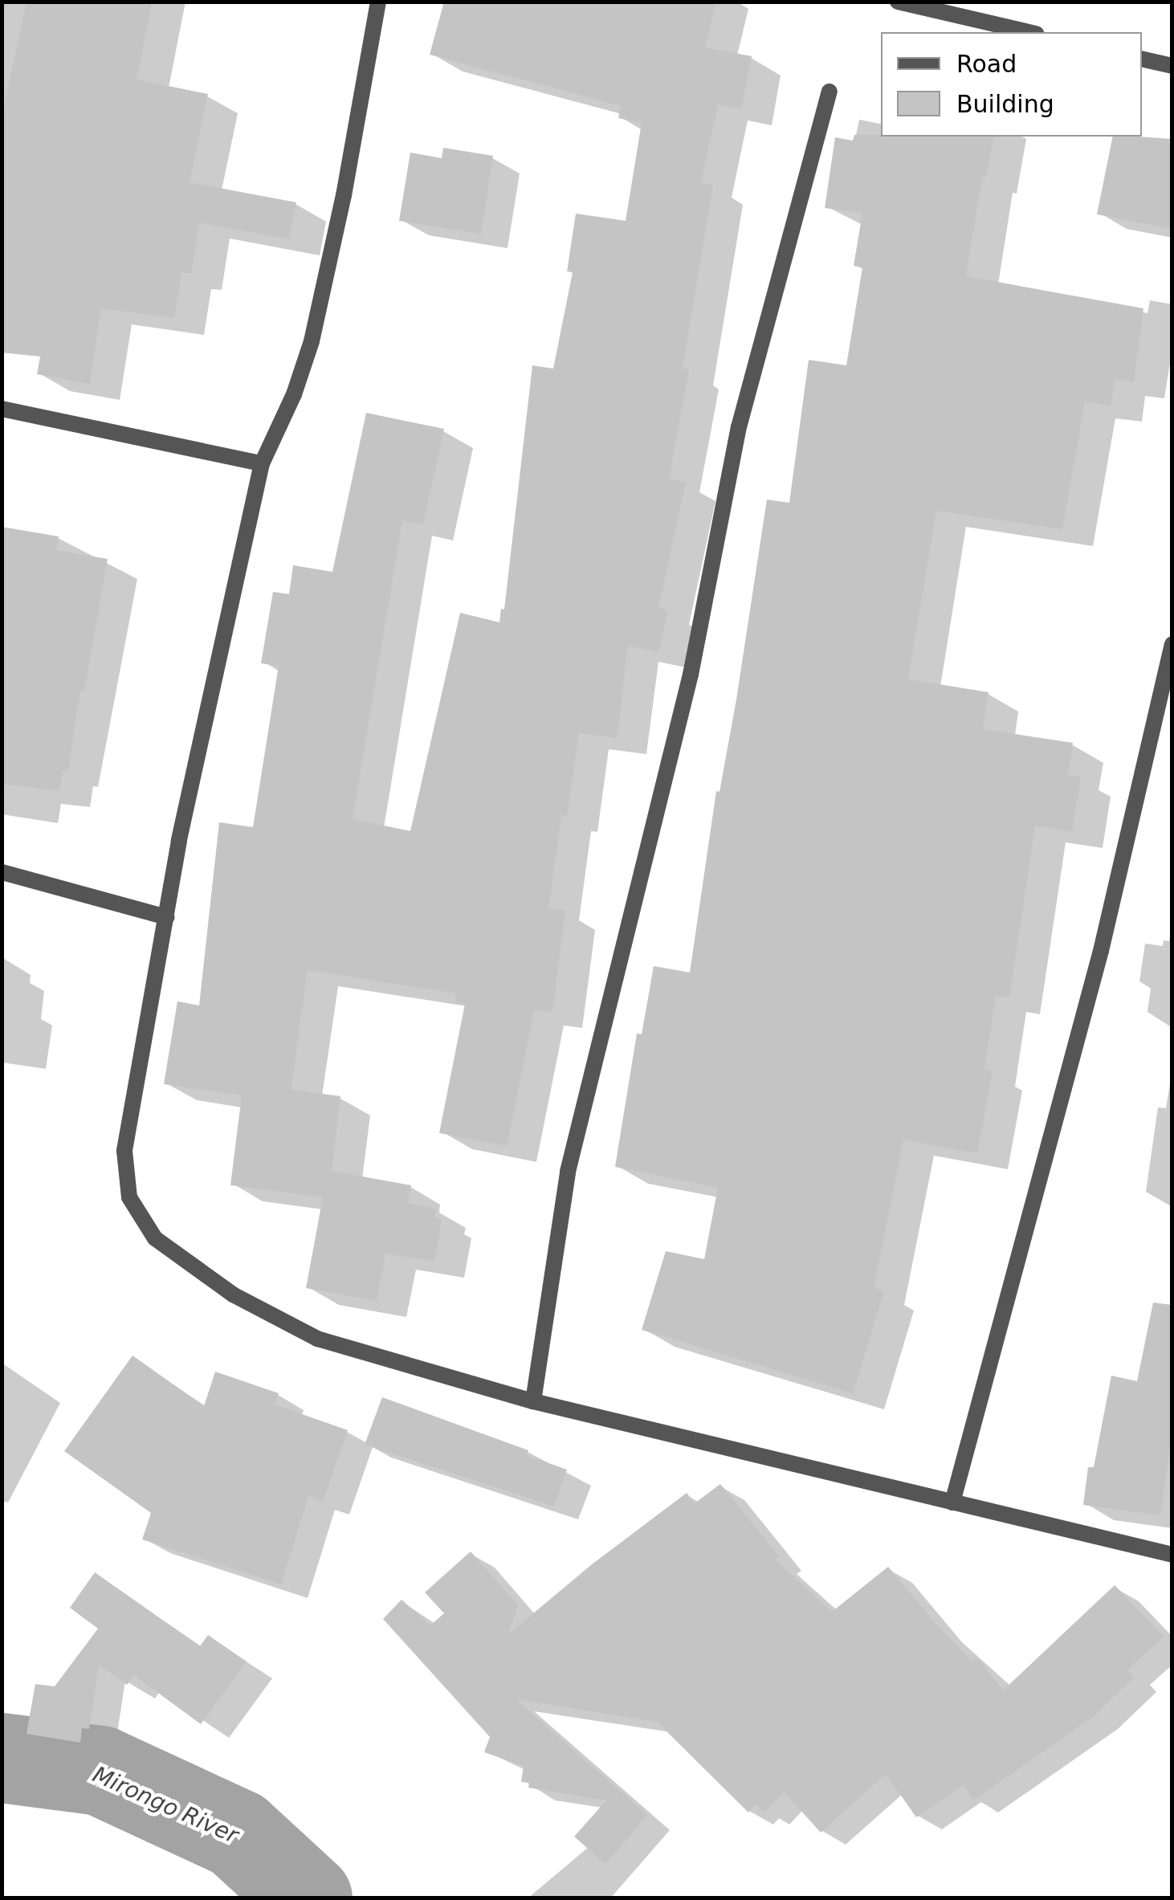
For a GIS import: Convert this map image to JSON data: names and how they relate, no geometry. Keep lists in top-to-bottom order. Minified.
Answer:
{"water":["Mirongo River"],"legend":["Road","Building"]}
